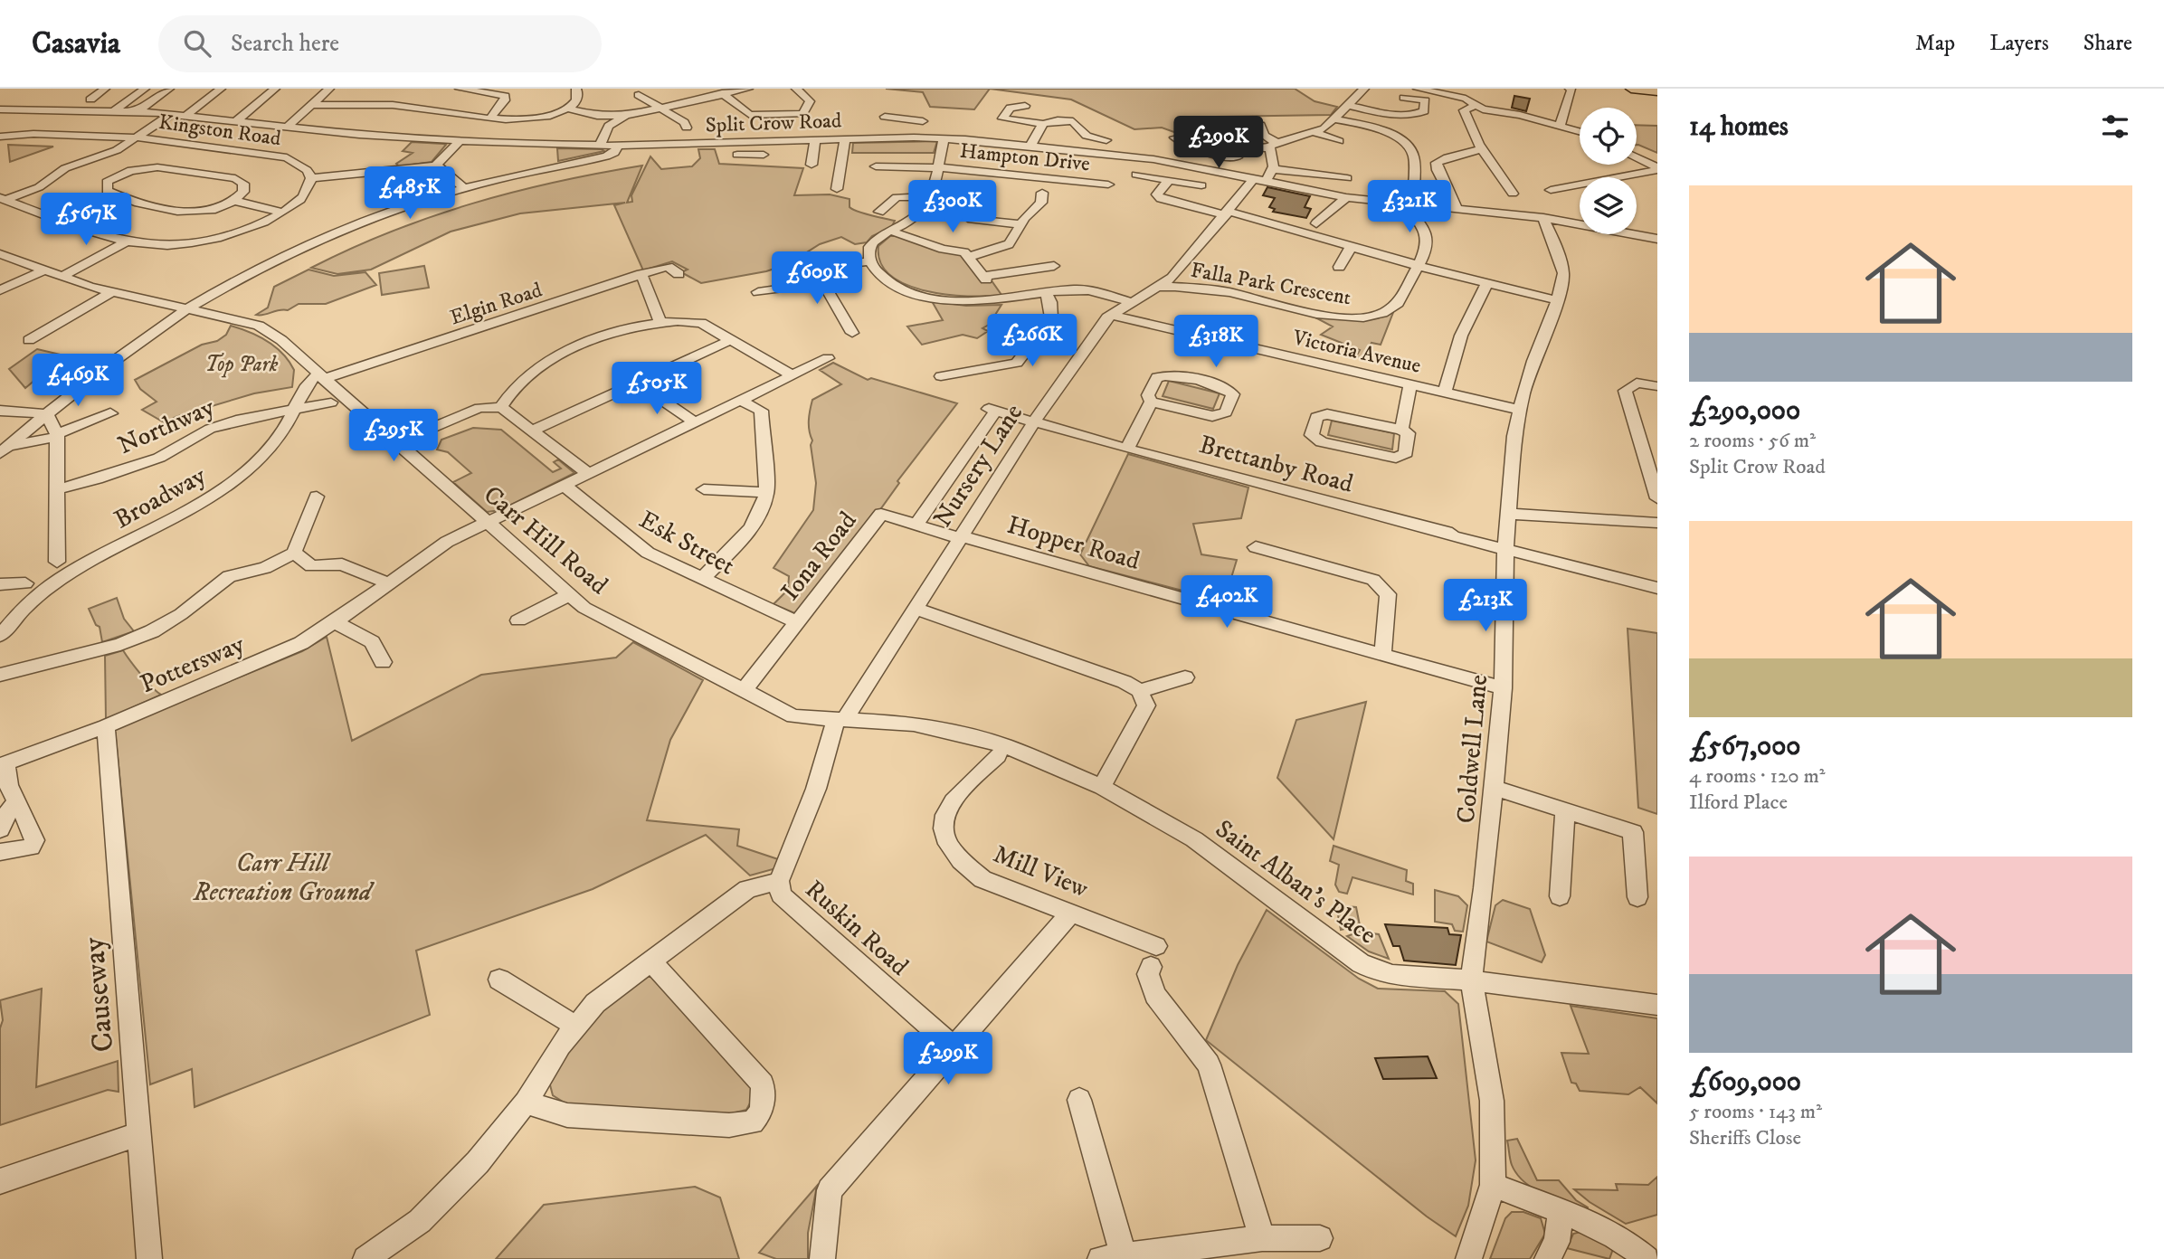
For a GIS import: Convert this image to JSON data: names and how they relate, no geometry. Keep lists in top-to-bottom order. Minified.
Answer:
{"streets":{"street":["Split Crow Road","Kingston Road","Hampton Drive","Falla Park Crescent","Elgin Road","Victoria Avenue","Northway","Brettanby Road","Nursery Lane","Broadway","Carr Hill Road","Esk Street","Hopper Road","Iona Road","Pottersway","Coldwell Lane","Mill View","Saint Alban's Place","Ruskin Road","Causeway"]},"crossings":[["Split Crow Road","Nursery Lane"],["Split Crow Road","Coldwell Lane"],["Falla Park Crescent","Nursery Lane"],["Elgin Road","Broadway"],["Elgin Road","Carr Hill Road"],["Victoria Avenue","Nursery Lane"],["Victoria Avenue","Coldwell Lane"],["Northway","Broadway"],["Brettanby Road","Nursery Lane"],["Brettanby Road","Iona Road"],["Brettanby Road","Coldwell Lane"],["Nursery Lane","Carr Hill Road"],["Nursery Lane","Hopper Road"],["Nursery Lane","Iona Road"],["Nursery Lane","Ruskin Road"],["Broadway","Carr Hill Road"],["Carr Hill Road","Iona Road"],["Carr Hill Road","Pottersway"],["Carr Hill Road","Saint Alban's Place"],["Carr Hill Road","Ruskin Road"],["Esk Street","Iona Road"],["Esk Street","Pottersway"],["Hopper Road","Iona Road"],["Hopper Road","Coldwell Lane"],["Pottersway","Causeway"],["Coldwell Lane","Saint Alban's Place"]],"parks":["Top Park","Carr Hill Recreation Ground"],"page":{"header":"Casavia","search":"Search here","nav":["Map","Layers","Share"],"heading":"14 homes","price":["£290K","£485K","£300K","£321K","£567K","£609K","£266K","£318K","£469K","£505K","£295K","£402K","£213K","£299K"],"list":[{"name":"£290,000","note":"2 rooms · 56 m² · Split Crow Road"},{"name":"£567,000","note":"4 rooms · 120 m² · Ilford Place"},{"name":"£609,000","note":"5 rooms · 143 m² · Sheriffs Close"}]}}
